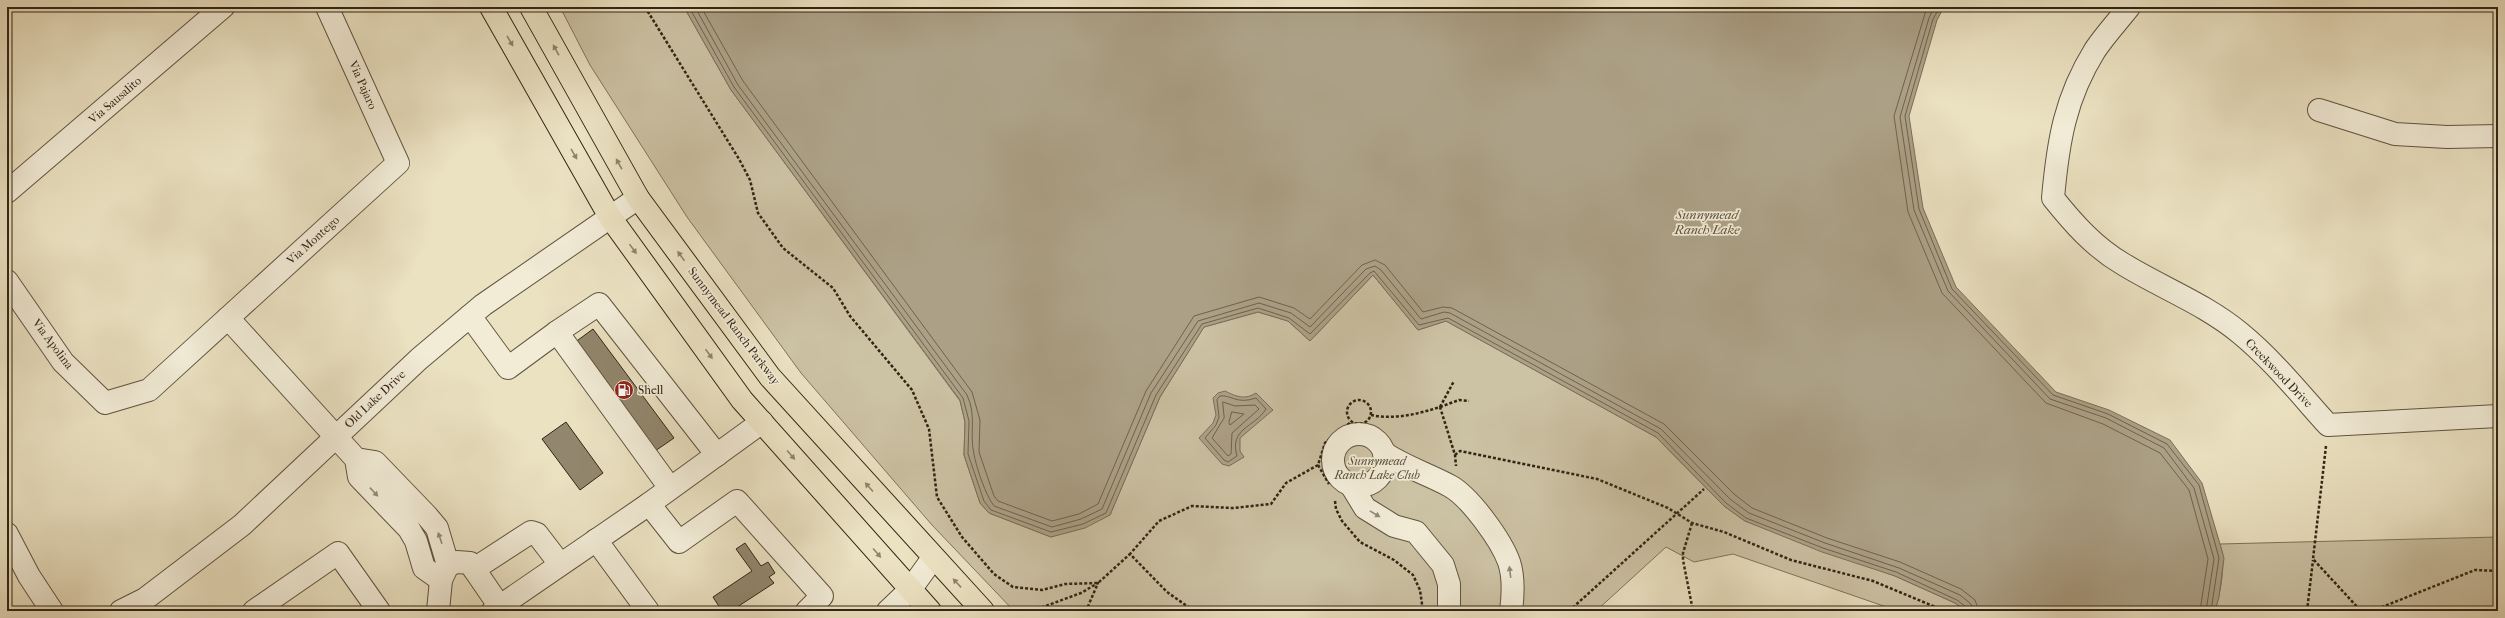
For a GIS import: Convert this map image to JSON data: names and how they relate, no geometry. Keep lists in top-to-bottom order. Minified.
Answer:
{"streets":{"main road":["Sunnymead Ranch Parkway"],"street":["Via Pajaro","Via Sausalito","Via Montego","Via Apolina","Creekwood Drive","Old Lake Drive"]},"crossings":[["Via Pajaro","Via Montego"],["Via Montego","Via Apolina"],["Sunnymead Ranch Parkway","Old Lake Drive"]],"water":["Sunnymead Ranch Lake"],"parks":["Sunnymead Ranch Lake Club"],"places":{"fuel station":["Shell"]}}
